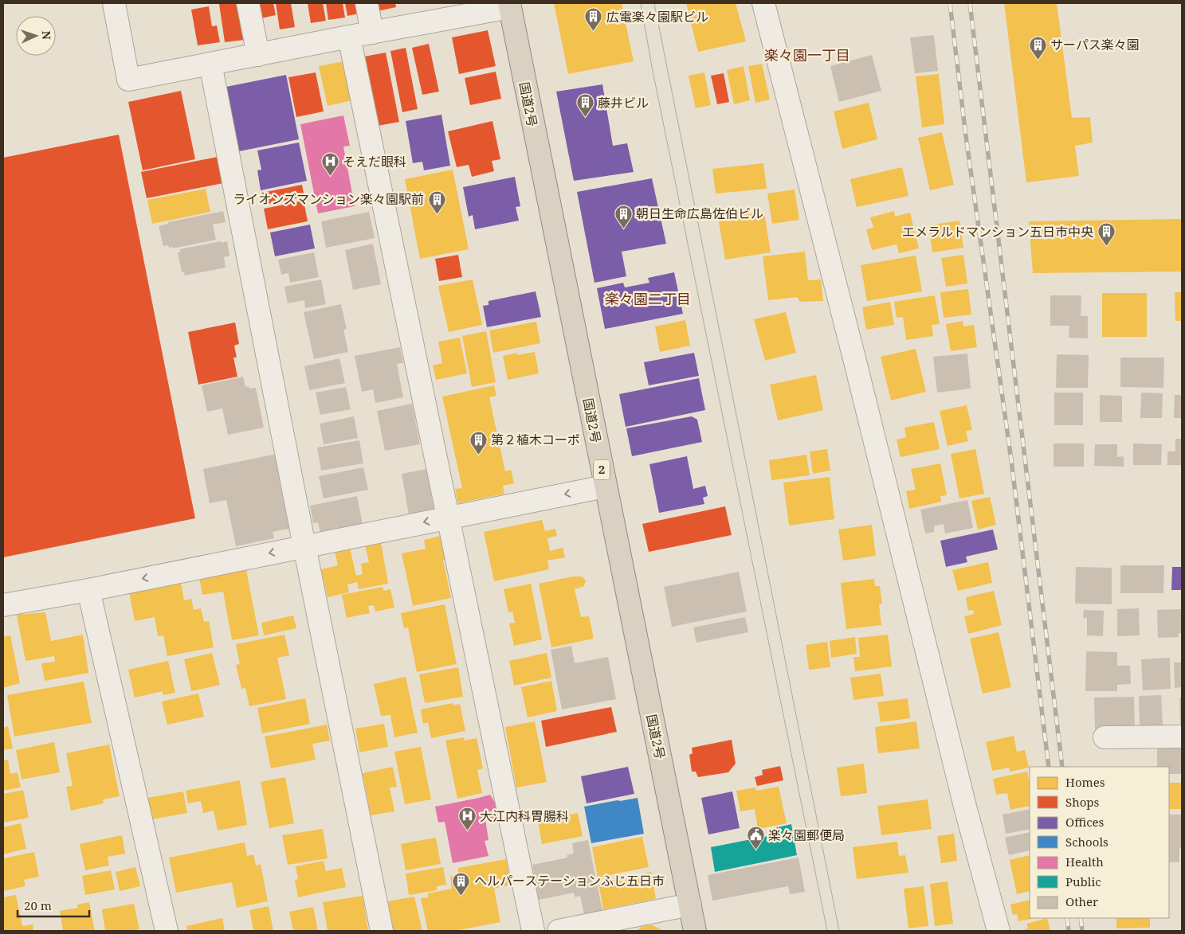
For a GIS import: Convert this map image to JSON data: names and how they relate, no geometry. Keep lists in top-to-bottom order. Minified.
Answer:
{"streets":{"highway":["国道2号","2"]},"districts":["楽々園一丁目","楽々園二丁目"],"places":{"building":["広電楽々園駅ビル","サーパス楽々園","藤井ビル","ライオンズマンション楽々園駅前","朝日生命広島佐伯ビル","エメラルドマンション五日市中央","第２植木コーポ","ヘルパーステーションふじ五日市"],"hospital":["そえだ眼科","大江内科胃腸科"],"public building":["楽々園郵便局"]},"legend":["Homes","Shops","Offices","Schools","Health","Public","Other"],"scale_bar":"20 m","north":"right"}
